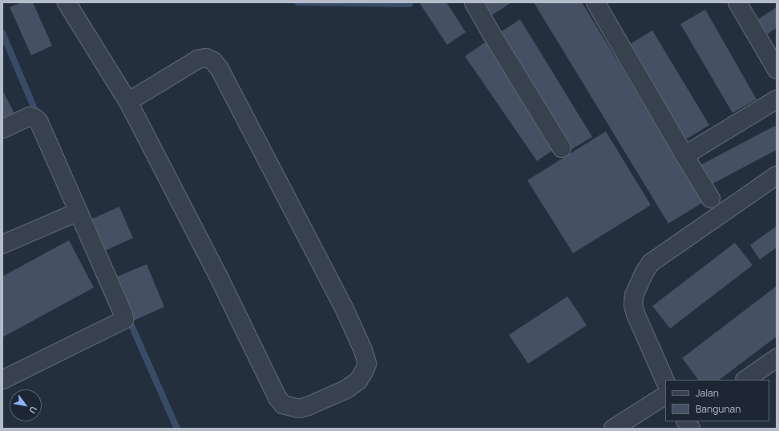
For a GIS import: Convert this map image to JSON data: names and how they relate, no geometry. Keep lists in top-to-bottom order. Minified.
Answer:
{"legend":["Jalan","Bangunan"],"north":"bottom right"}
